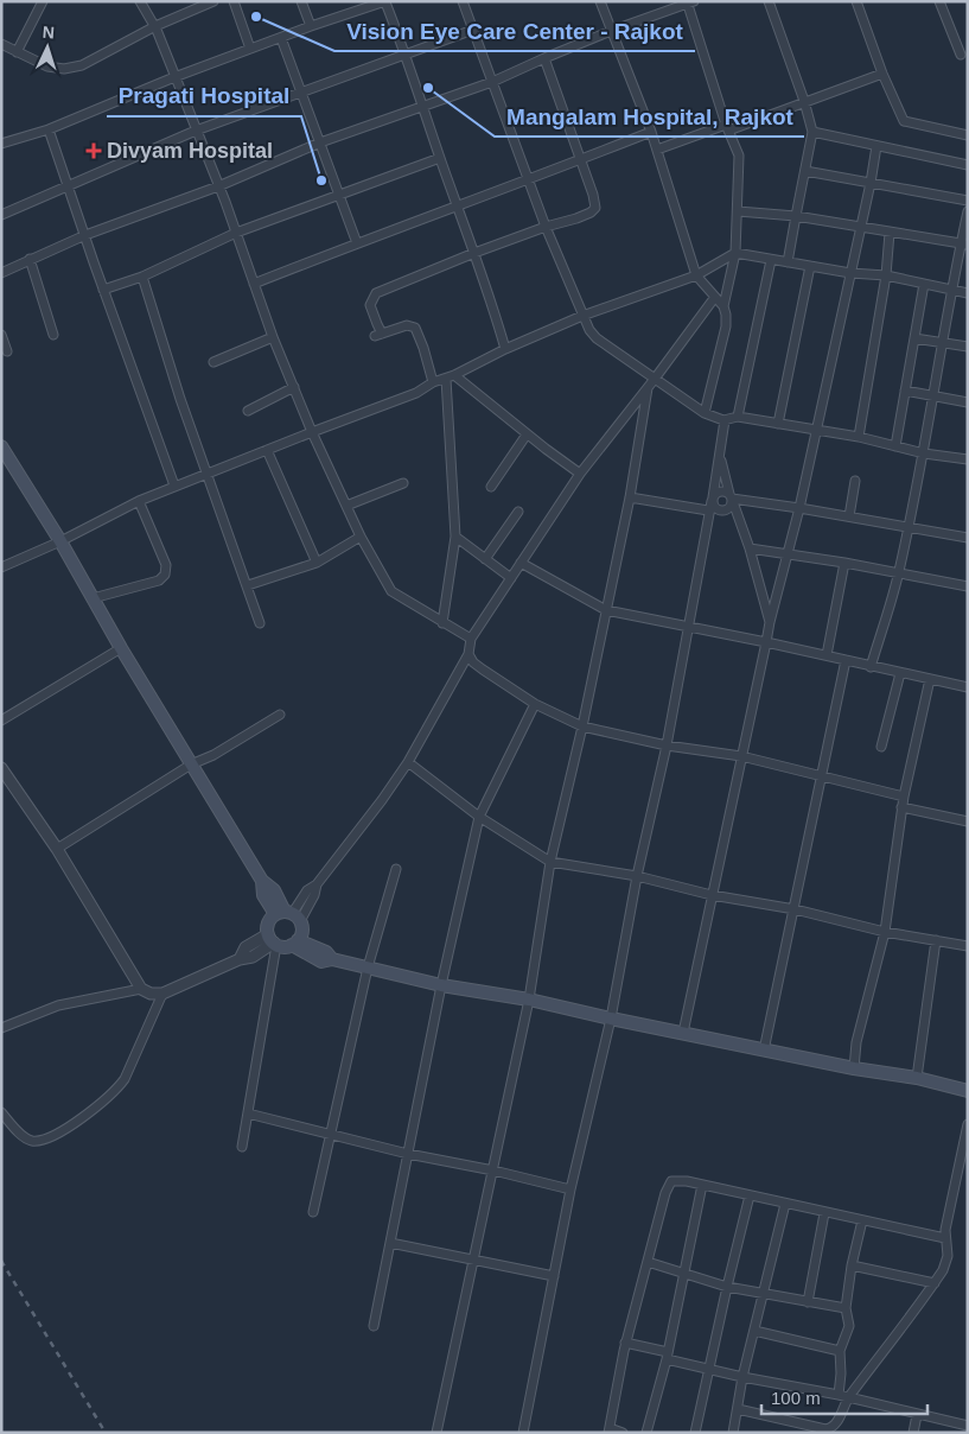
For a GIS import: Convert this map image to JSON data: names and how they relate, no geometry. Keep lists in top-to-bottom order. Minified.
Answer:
{"places":{"other":["Vision Eye Care Center - Rajkot","Mangalam Hospital, Rajkot","Pragati Hospital"],"health":["Divyam Hospital"]},"scale_bar":"100 m","north":"top"}
